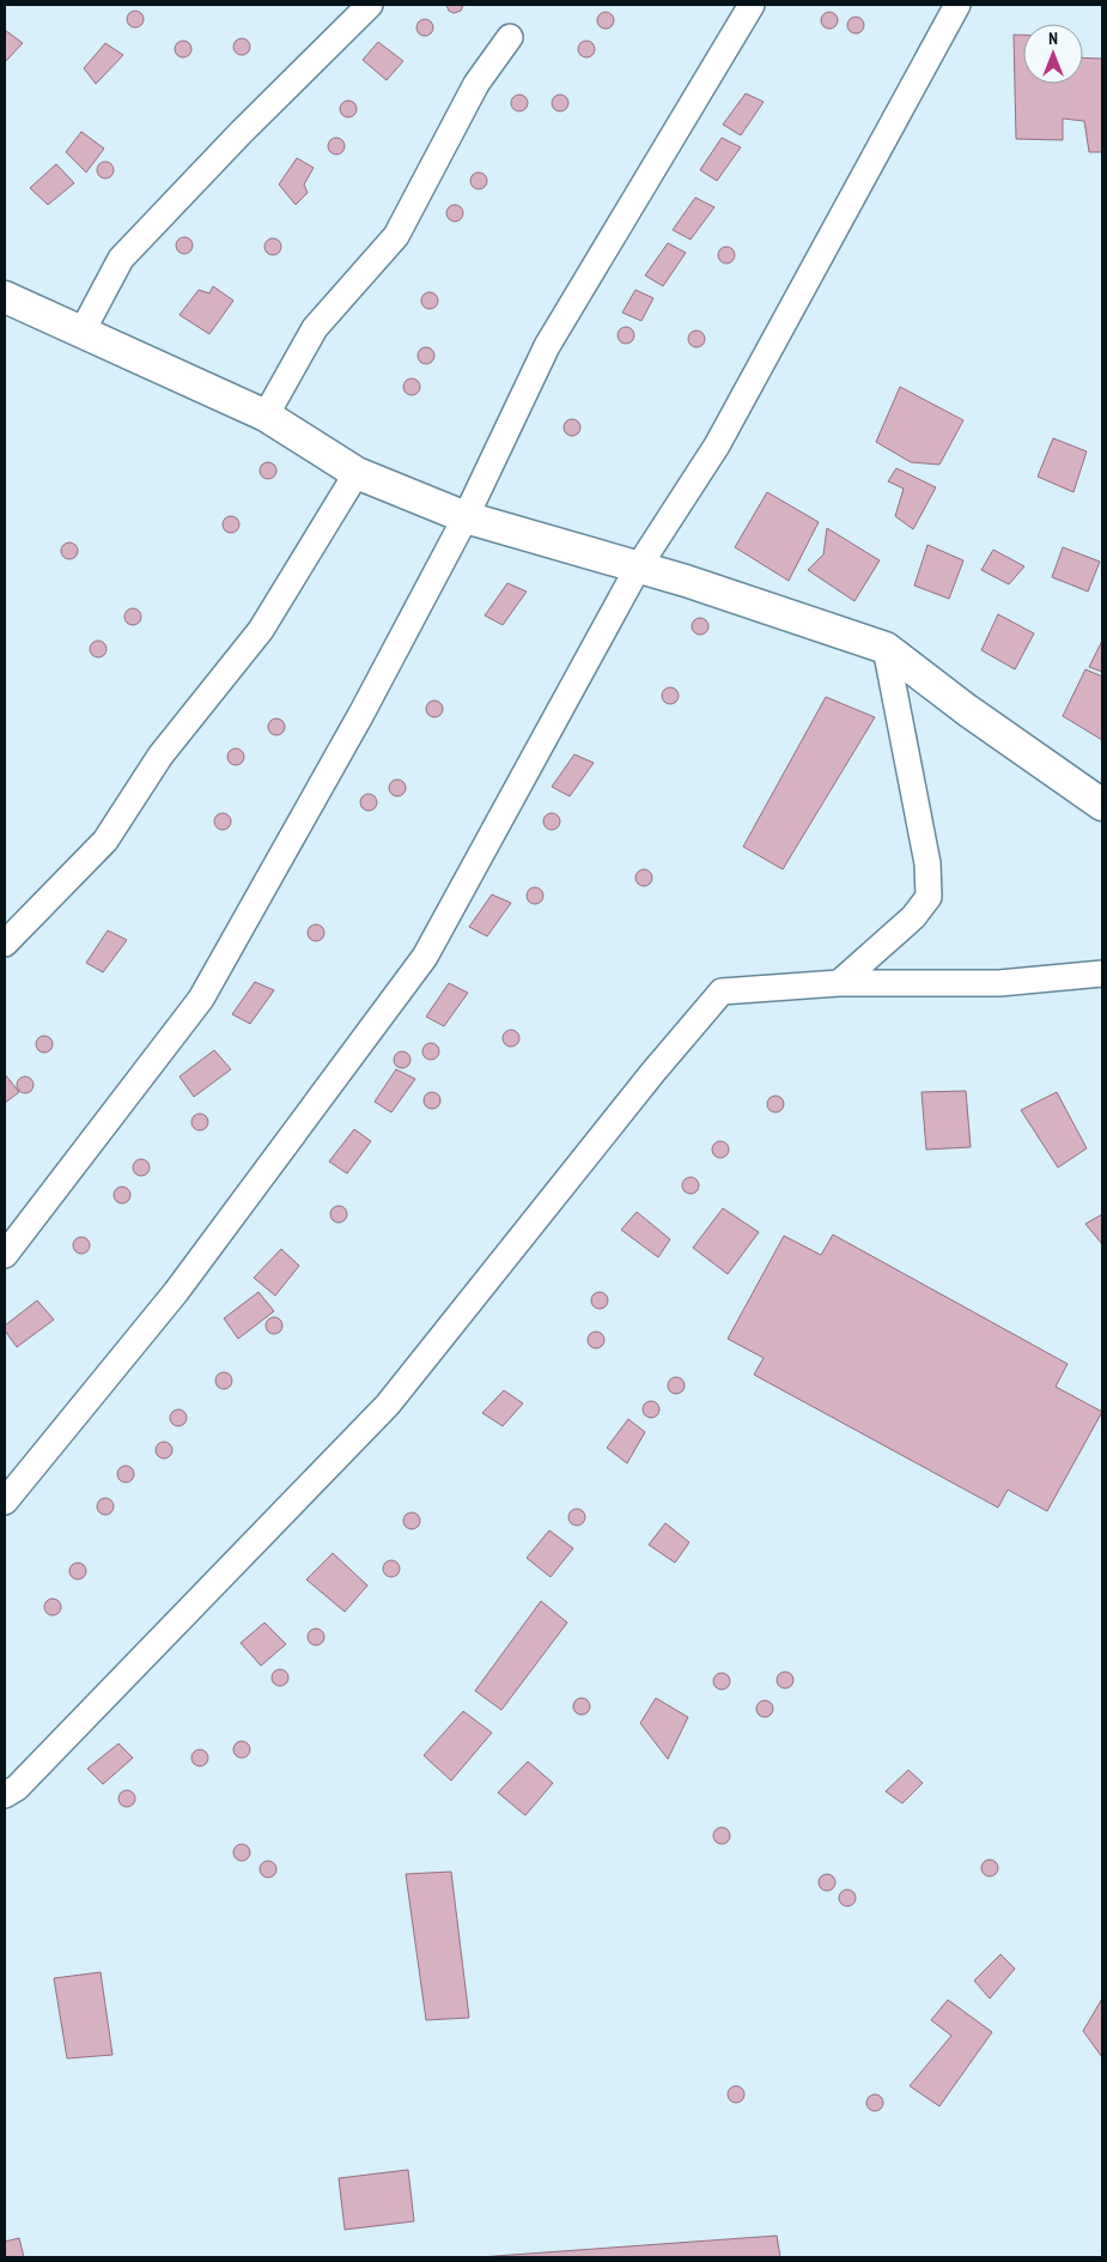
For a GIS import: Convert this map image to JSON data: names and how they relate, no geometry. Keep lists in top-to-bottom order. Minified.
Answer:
{"north":"top"}
